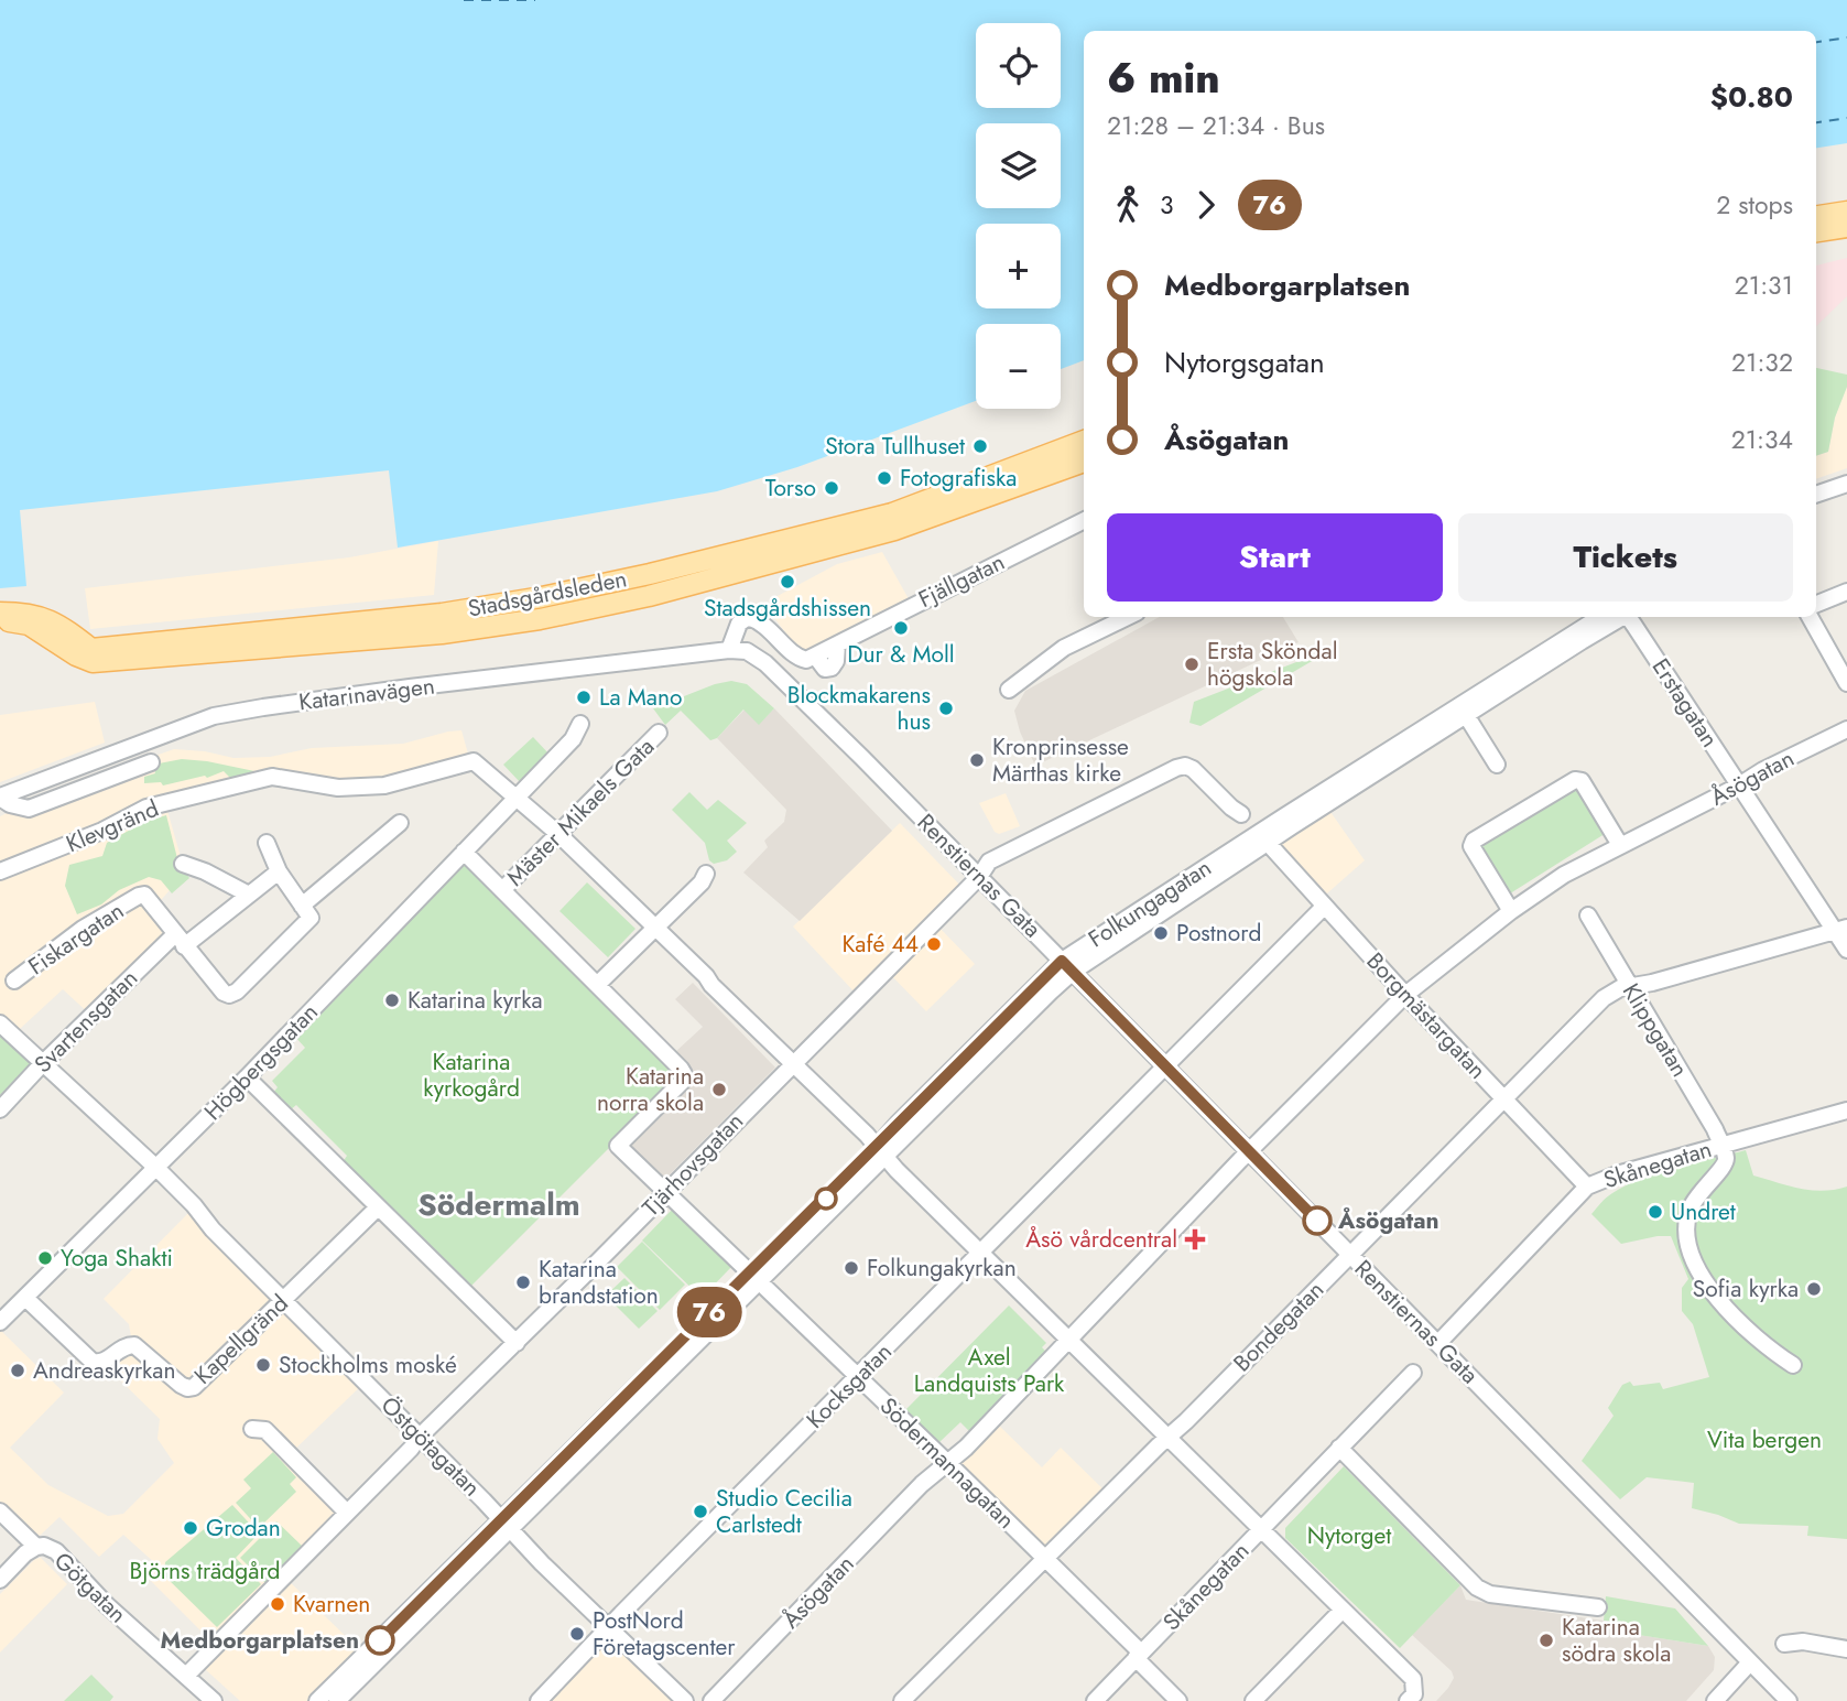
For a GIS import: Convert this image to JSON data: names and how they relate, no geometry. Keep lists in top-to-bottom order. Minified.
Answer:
{"streets":{"main road":["Stadsgårdsleden"],"street":["Fjällgatan","Katarinavägen","Erstagatan","Åsögatan","Mäster Mikaels Gata","Klevgränd","Renstiernas Gata","Folkungagatan","Fiskargatan","Borgmästargatan","Svartensgatan","Klippgatan","Högbergsgatan","Tjärhovsgatan","Skånegatan","Bondegatan","Kapellgränd","Kocksgatan","Östgötagatan","Södermannagatan","Götgatan"]},"crossings":[["Fjällgatan","Katarinavägen"],["Katarinavägen","Renstiernas Gata"],["Erstagatan","Åsögatan"],["Erstagatan","Bondegatan"],["Åsögatan","Renstiernas Gata"],["Åsögatan","Borgmästargatan"],["Åsögatan","Södermannagatan"],["Klevgränd","Högbergsgatan"],["Renstiernas Gata","Folkungagatan"],["Renstiernas Gata","Tjärhovsgatan"],["Renstiernas Gata","Skånegatan"],["Renstiernas Gata","Bondegatan"],["Renstiernas Gata","Kocksgatan"],["Folkungagatan","Borgmästargatan"],["Folkungagatan","Östgötagatan"],["Folkungagatan","Södermannagatan"],["Fiskargatan","Svartensgatan"],["Borgmästargatan","Skånegatan"],["Borgmästargatan","Bondegatan"],["Borgmästargatan","Kocksgatan"],["Svartensgatan","Östgötagatan"],["Klippgatan","Skånegatan"],["Klippgatan","Bondegatan"],["Högbergsgatan","Kapellgränd"],["Högbergsgatan","Östgötagatan"],["Tjärhovsgatan","Östgötagatan"],["Tjärhovsgatan","Södermannagatan"],["Tjärhovsgatan","Götgatan"],["Skånegatan","Södermannagatan"],["Bondegatan","Södermannagatan"],["Kapellgränd","Östgötagatan"],["Kocksgatan","Östgötagatan"],["Kocksgatan","Södermannagatan"]],"districts":["Södermalm"],"parks":["Katarina kyrkogård","Axel Landquists Park","Vita bergen","Nytorget","Björns trädgård"],"places":{"other":["Stora Tullhuset","Fotografiska","Torso","Stadsgårdshissen","Dur & Moll","Ersta Sköndal högskola","La Mano","Blockmakarens hus","Kronprinsesse Märthas kirke","Postnord","Kafé 44","Katarina kyrka","Katarina norra skola","Undret","Åsögatan","Yoga Shakti","Folkungakyrkan","Katarina brandstation","Sofia kyrka","Stockholms moské","Andreaskyrkan","Studio Cecilia Carlstedt","Grodan","Kvarnen","PostNord Företagscenter","Medborgarplatsen","Katarina södra skola"],"health":["Åsö vårdcentral"]},"lines":["bus line 76"],"page":{"on_map":"76","map_buttons":["+","−"],"heading":["6 min","21:28 – 21:34 · Bus","$0.80"],"legs":["3","76","2 stops"],"list":[{"name":"Medborgarplatsen","value":"21:31"},{"name":"Nytorgsgatan","value":"21:32"},{"name":"Åsögatan","value":"21:34"}],"buttons":["Start","Tickets"]}}
